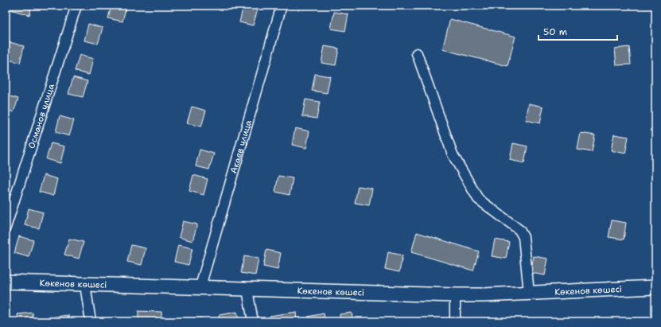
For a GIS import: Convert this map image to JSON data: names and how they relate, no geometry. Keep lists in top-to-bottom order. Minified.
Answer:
{"streets":{"street":["Османов улица","Акаев улица","Көкенов көшесі"]},"crossings":[["Акаев улица","Көкенов көшесі"]],"scale_bar":"50 m"}
